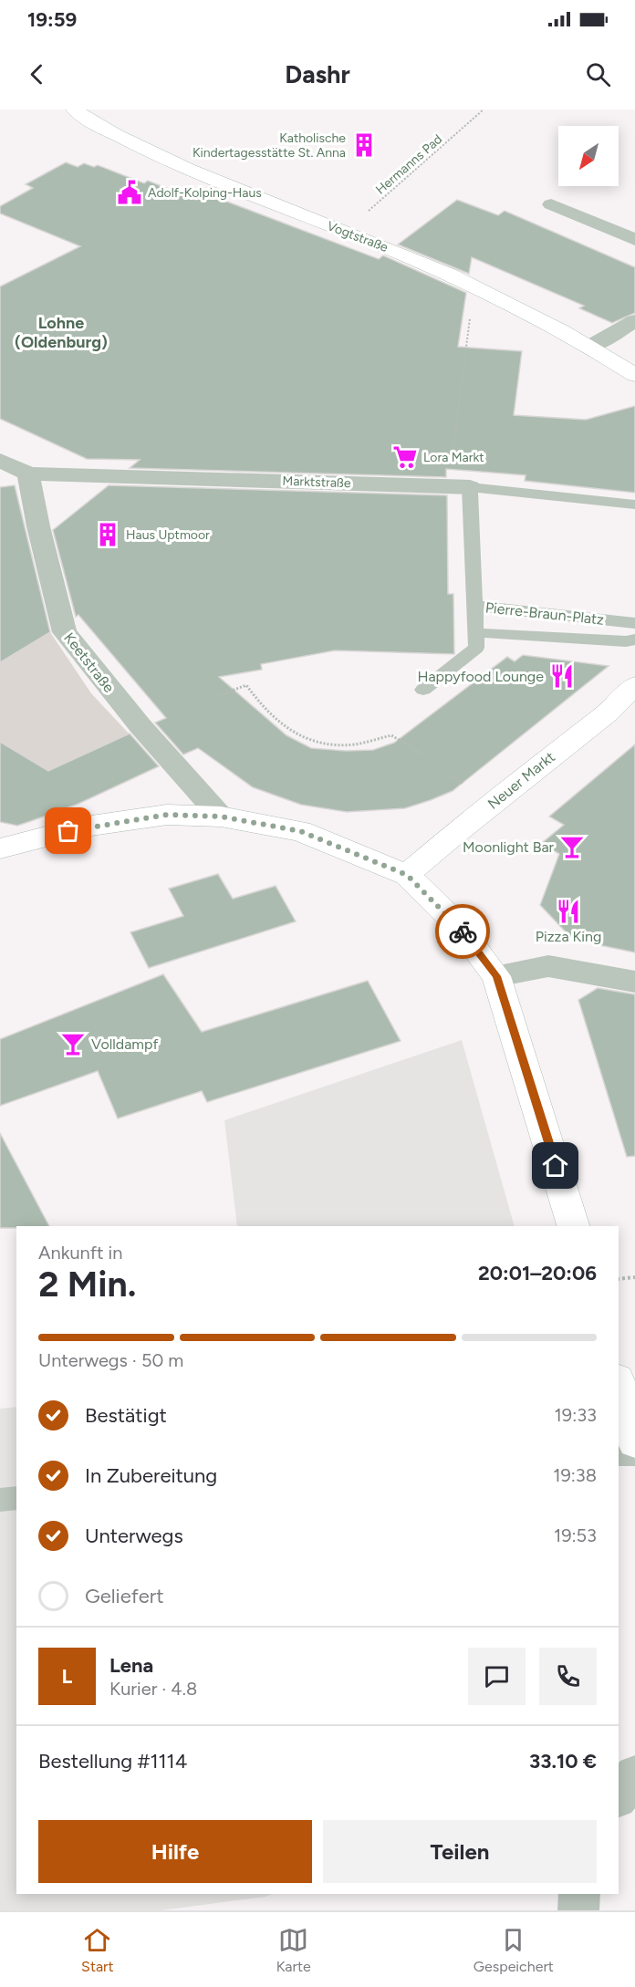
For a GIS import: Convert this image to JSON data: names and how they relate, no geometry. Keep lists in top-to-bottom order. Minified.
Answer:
{"streets":{"street":["Vogtstraße","Marktstraße","Keetstraße","Neuer Markt"],"lane":["Pierre-Braun-Platz"],"path":["Hermanns Pad"]},"crossings":[["Hermanns Pad","Vogtstraße"],["Marktstraße","Pierre-Braun-Platz"],["Marktstraße","Keetstraße"]],"districts":["Lohne (Oldenburg)"],"places":{"building":["Katholische Kindertagesstätte St. Anna","Haus Uptmoor"],"public building":["Adolf-Kolping-Haus"],"supermarket":["Lora Markt"],"restaurant":["Happyfood Lounge","Pizza King"],"bar":["Moonlight Bar","Volldampf"]},"north":"bottom left","page":{"status":"19:59","header":"Dashr","heading":["2 Min.","Ankunft in","20:01–20:06"],"panel":["Lena","Kurier · 4.8","Bestellung #1114","33.10 €"],"bar":"Unterwegs · 50 m","list":[["Bestätigt","19:33"],["In Zubereitung","19:38"],["Unterwegs","19:53"],"Geliefert"],"round":"L","buttons":["Hilfe","Teilen"],"tabs":["Start","Karte","Gespeichert"]}}
